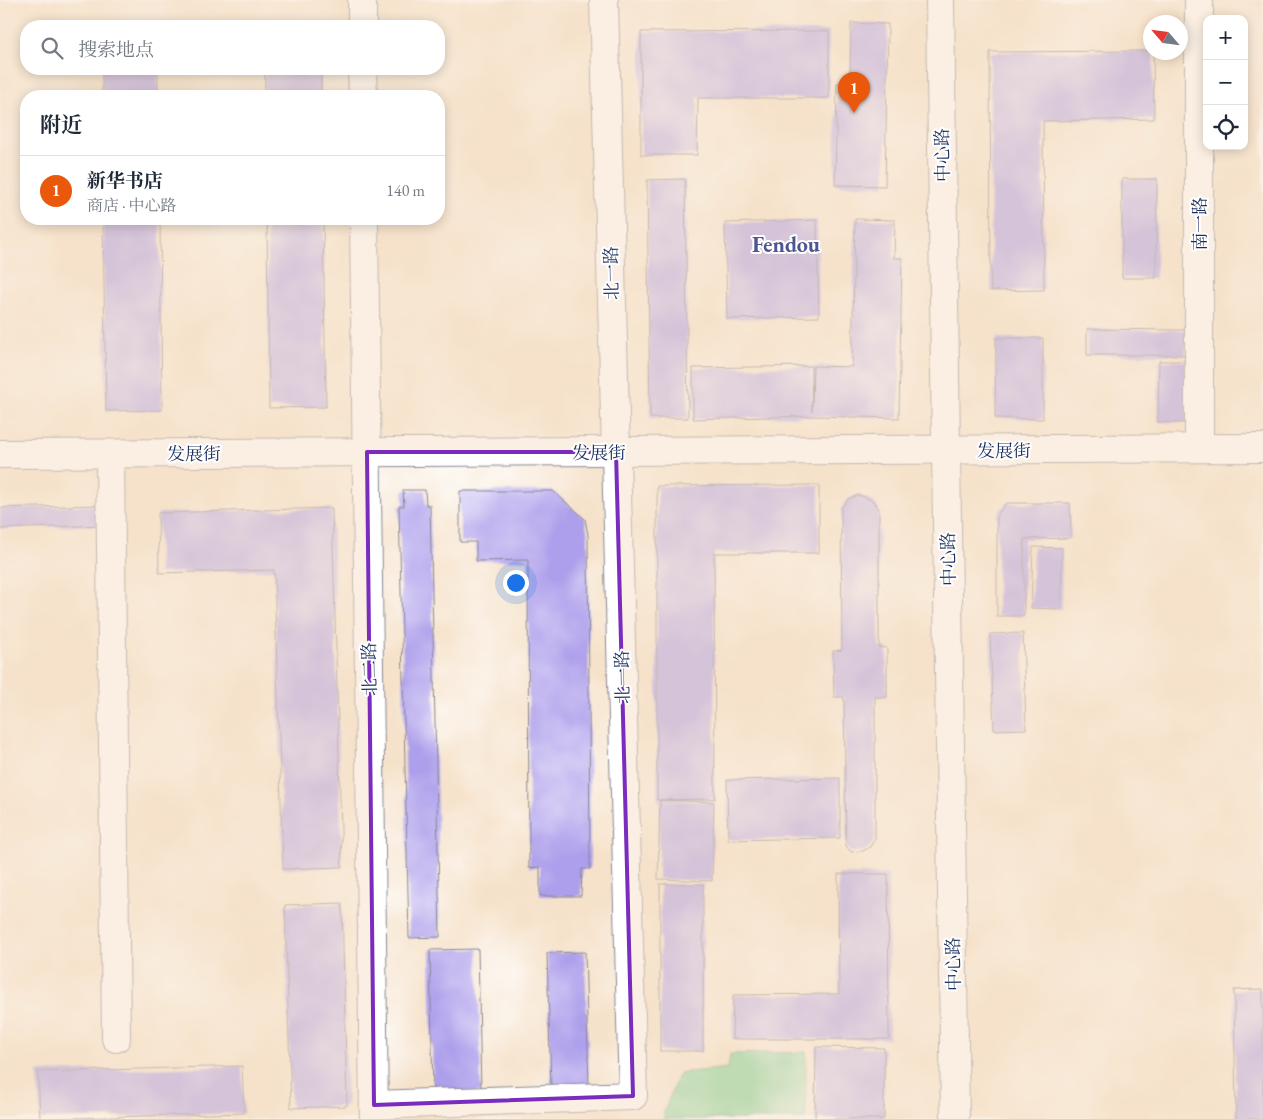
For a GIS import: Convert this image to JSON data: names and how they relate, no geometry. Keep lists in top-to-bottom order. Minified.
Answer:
{"streets":{"street":["中心路","南一路","北一路","发展街","北二路"]},"crossings":[["中心路","发展街"],["南一路","发展街"],["北一路","发展街"],["北一路","北二路"],["发展街","北二路"]],"districts":["Fendou"],"north":"top left","page":{"map_buttons":["+","−"],"search":"搜索地点","pins":"1","heading":"附近","list":[{"mark":"1","name":"新华书店","note":"商店 · 中心路","value":"140 m"}]}}
